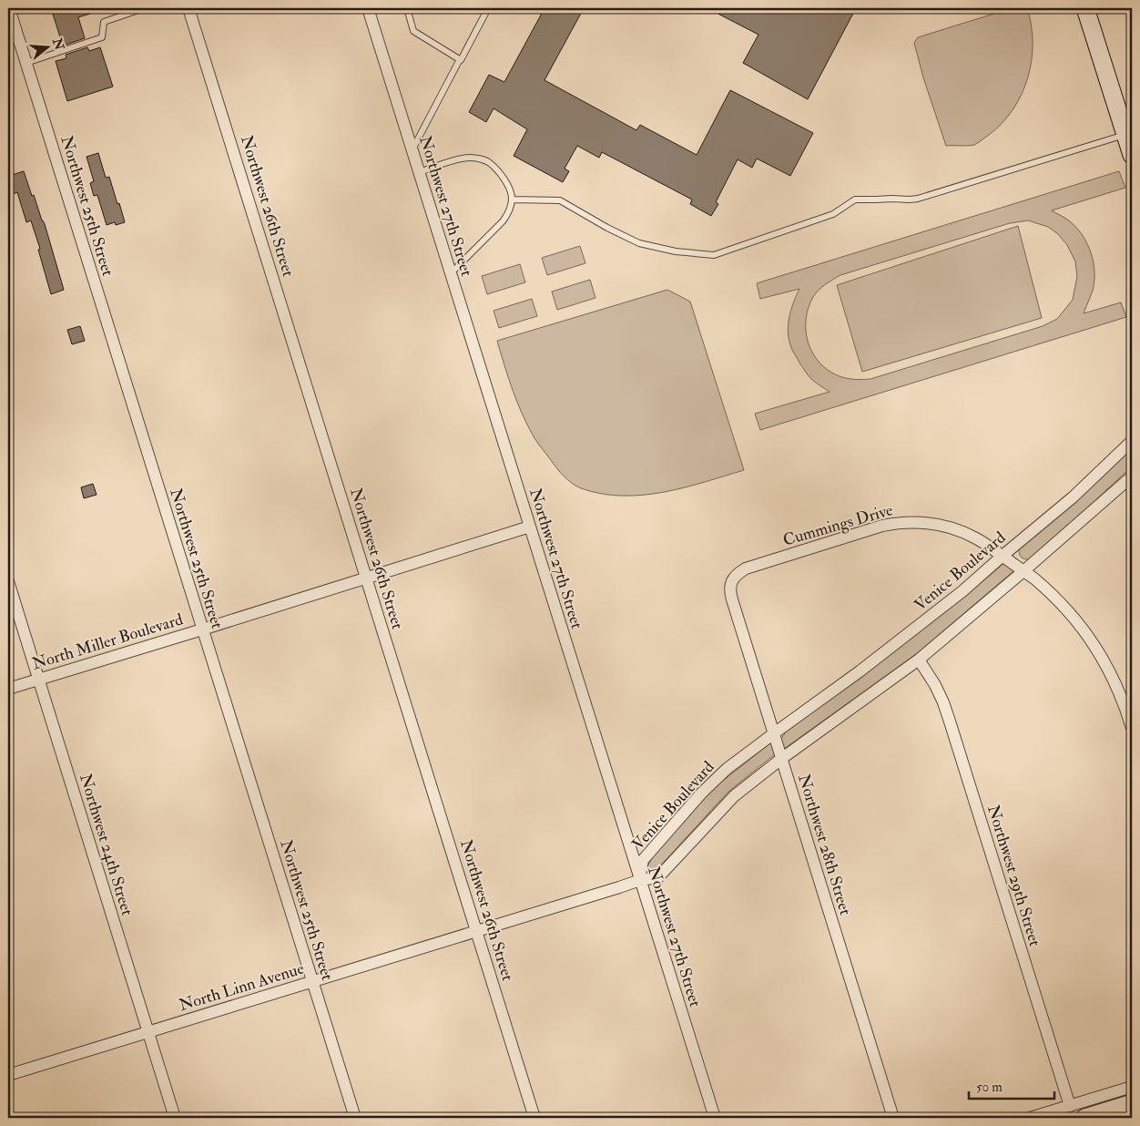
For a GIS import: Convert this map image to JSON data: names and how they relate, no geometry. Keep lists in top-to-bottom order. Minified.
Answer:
{"streets":{"street":["Northwest 25th Street","Northwest 26th Street","Northwest 27th Street","Cummings Drive","Venice Boulevard","North Miller Boulevard","Northwest 24th Street","Northwest 28th Street","Northwest 29th Street","North Linn Avenue"]},"crossings":[["Northwest 25th Street","North Miller Boulevard"],["Northwest 25th Street","North Linn Avenue"],["Northwest 26th Street","North Miller Boulevard"],["Northwest 26th Street","North Linn Avenue"],["Northwest 27th Street","Venice Boulevard"],["Northwest 27th Street","North Miller Boulevard"],["Northwest 27th Street","North Linn Avenue"],["Cummings Drive","Venice Boulevard"],["Cummings Drive","Northwest 28th Street"],["Venice Boulevard","Northwest 28th Street"],["Venice Boulevard","North Linn Avenue"],["North Miller Boulevard","Northwest 24th Street"],["Northwest 24th Street","North Linn Avenue"]],"scale_bar":"50 m","north":"right"}
